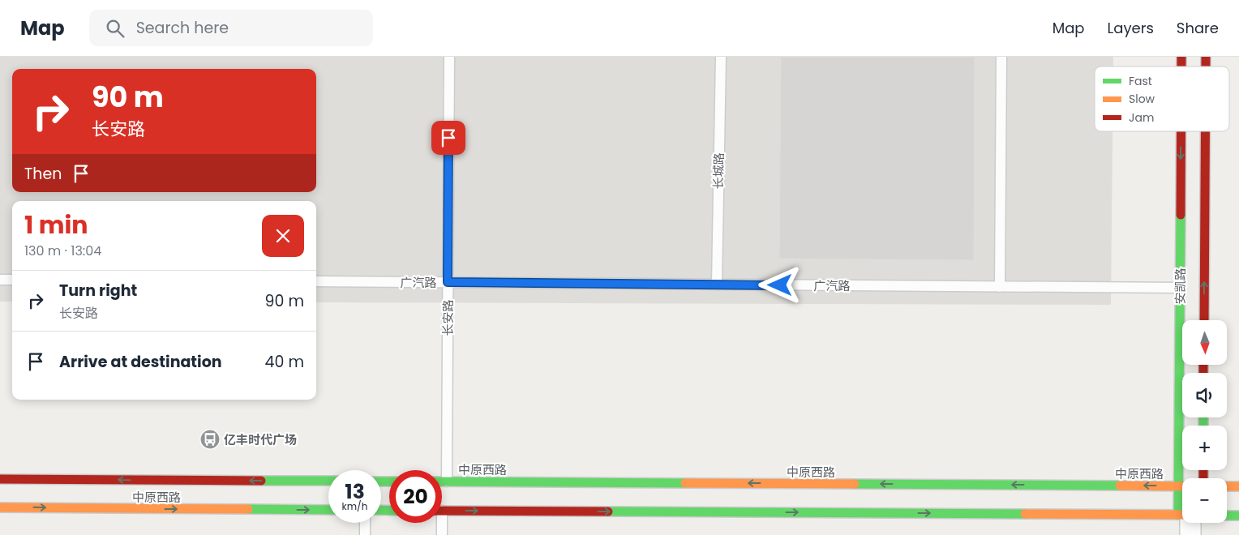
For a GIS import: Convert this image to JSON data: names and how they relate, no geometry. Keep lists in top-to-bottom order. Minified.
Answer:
{"streets":{"main road":["安凯路","中原西路"],"lane":["长城路","广汽路","长安路"]},"crossings":[["长城路","广汽路"],["广汽路","安凯路"],["广汽路","长安路"],["安凯路","中原西路"],["长安路","中原西路"]],"places":{"bus stop":["亿丰时代广场"]},"legend":["Fast","Slow","Jam"],"north":"bottom","page":{"header":"Map","search":"Search here","nav":["Map","Layers","Share"],"turn":["90 m","长安路"],"then":"Then","heading":["1 min","130 m · 13:04"],"list":[{"name":"Turn right","note":"长安路","value":"90 m"},{"name":"Arrive at destination","value":"40 m"}],"map_buttons":["+","−"],"speed":"13 km/h","limit":"20"}}
